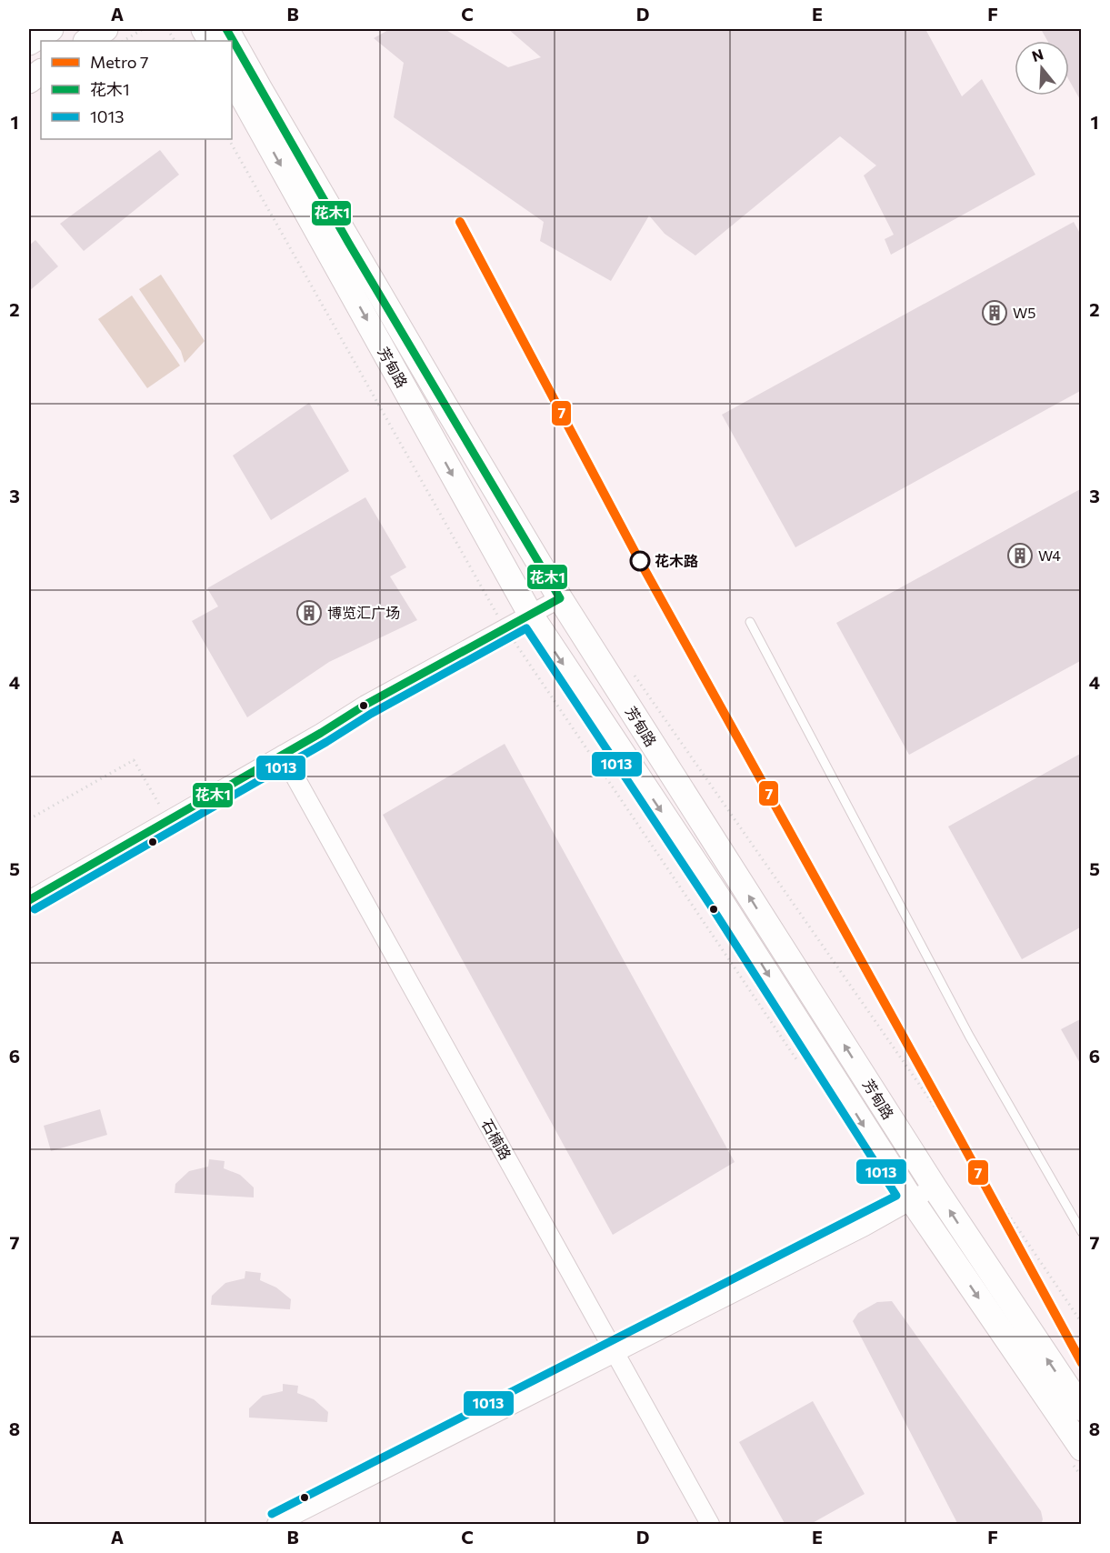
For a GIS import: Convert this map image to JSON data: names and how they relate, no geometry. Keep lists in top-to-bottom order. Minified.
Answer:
{"streets":{"main road":["芳甸路"],"street":["石楠路"]},"places":{"building":["W5","W4","博览汇广场"],"other":["花木路"]},"lines":["transit line 花木1","metro line 7","transit line 1013"],"legend":["Metro 7","花木1","1013"],"north":"top","grid":{"columns":["A","B","C","D","E","F"],"rows":["1","2","3","4","5","6","7","8"]}}
